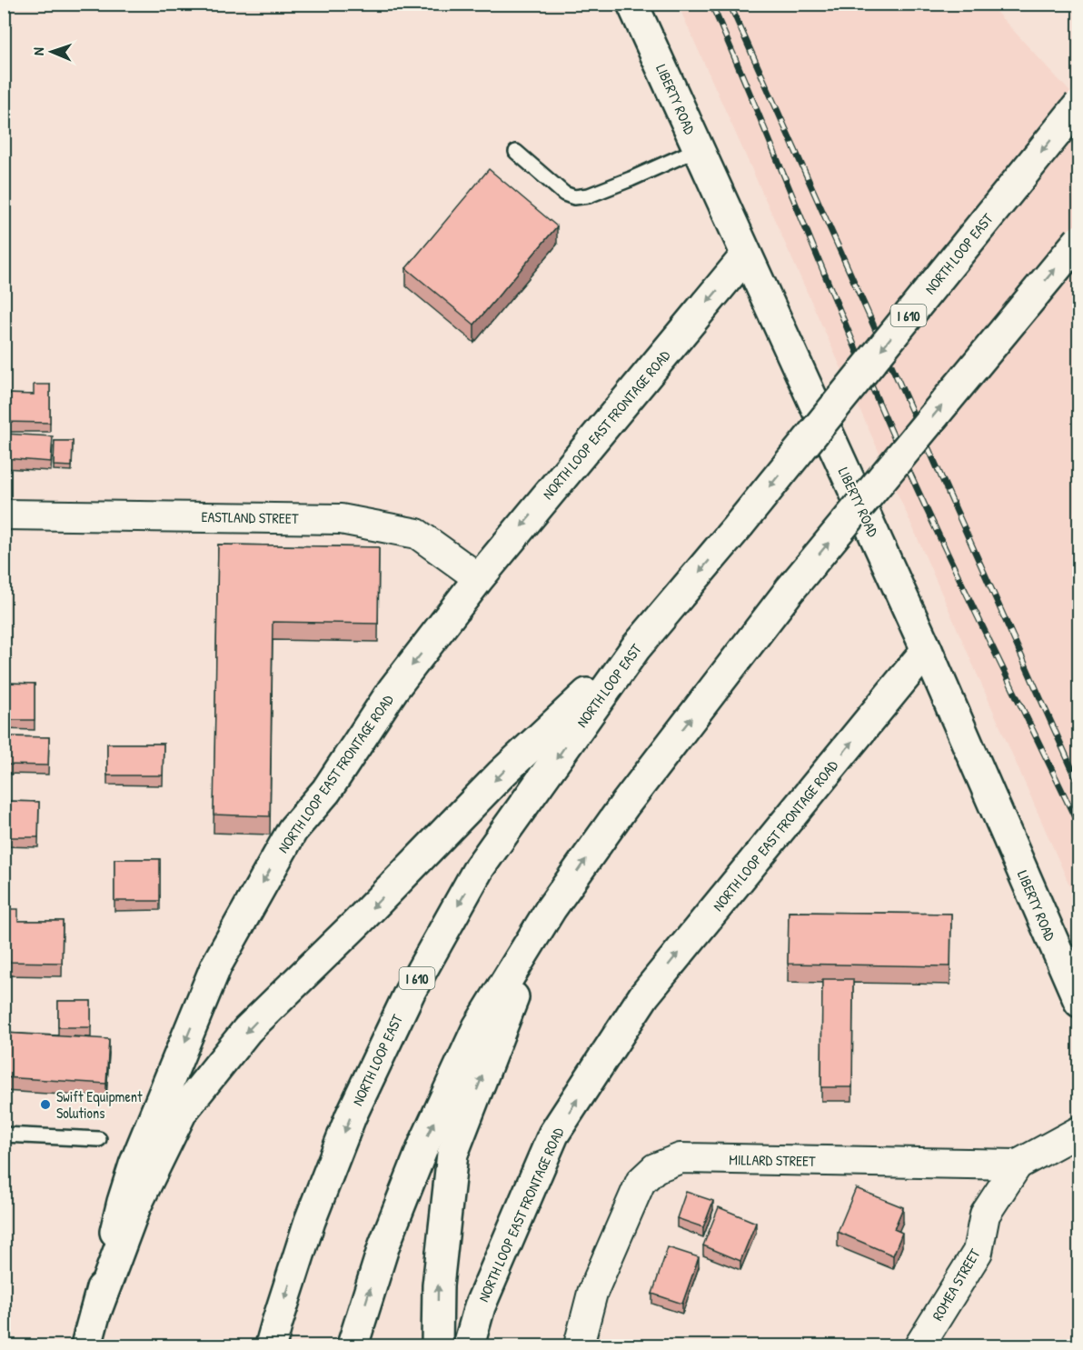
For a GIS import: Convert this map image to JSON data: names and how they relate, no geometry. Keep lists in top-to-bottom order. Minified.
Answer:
{"streets":{"main road":["LIBERTY ROAD","NORTH LOOP EAST","I 610","NORTH LOOP EAST FRONTAGE ROAD"],"street":["EASTLAND STREET","MILLARD STREET","ROMEA STREET"]},"crossings":[["LIBERTY ROAD","NORTH LOOP EAST FRONTAGE ROAD"],["NORTH LOOP EAST FRONTAGE ROAD","EASTLAND STREET"],["MILLARD STREET","ROMEA STREET"]],"places":["Swift Equipment Solutions"],"north":"left"}
